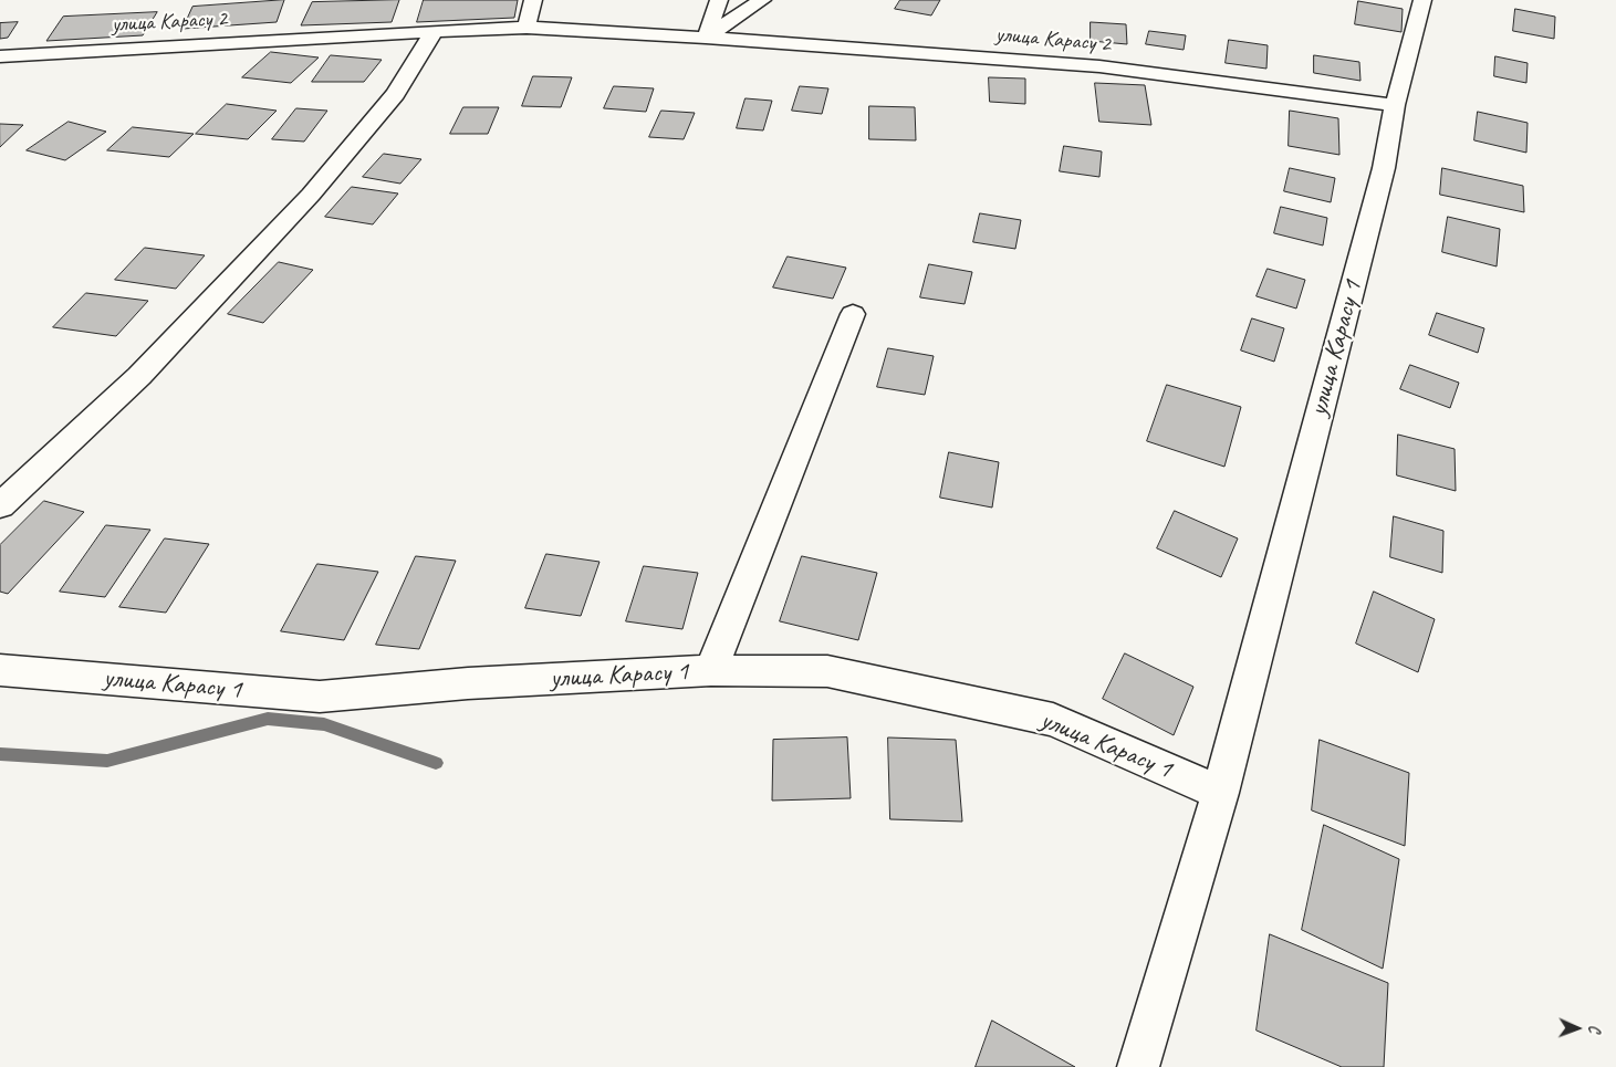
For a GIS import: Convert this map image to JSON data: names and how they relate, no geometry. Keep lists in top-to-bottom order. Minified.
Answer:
{"streets":{"street":["улица Карасу 2","улица Карасу 1"]},"crossings":[["улица Карасу 2","улица Карасу 1"]],"north":"right"}
